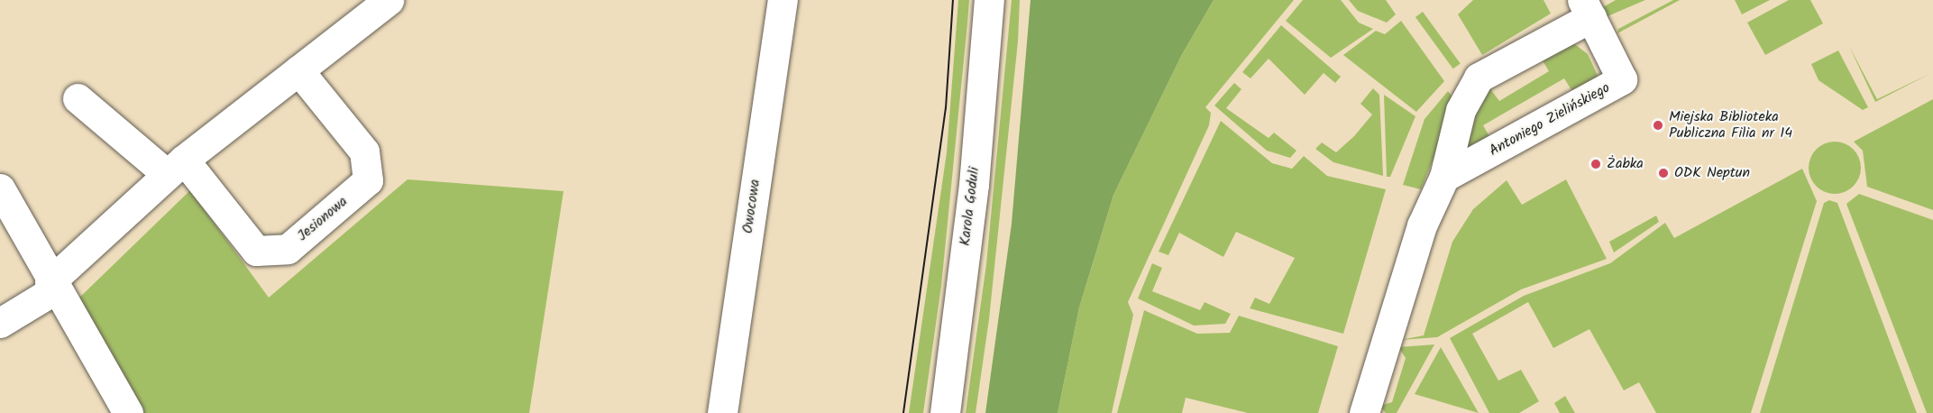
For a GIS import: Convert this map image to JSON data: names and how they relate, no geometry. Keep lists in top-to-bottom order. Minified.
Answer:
{"streets":{"street":["Antoniego Zielińskiego","Owocowa","Karola Goduli","Jesionowa"]},"places":["Miejska Biblioteka Publiczna Filia nr 14","Żabka","ODK Neptun"]}
